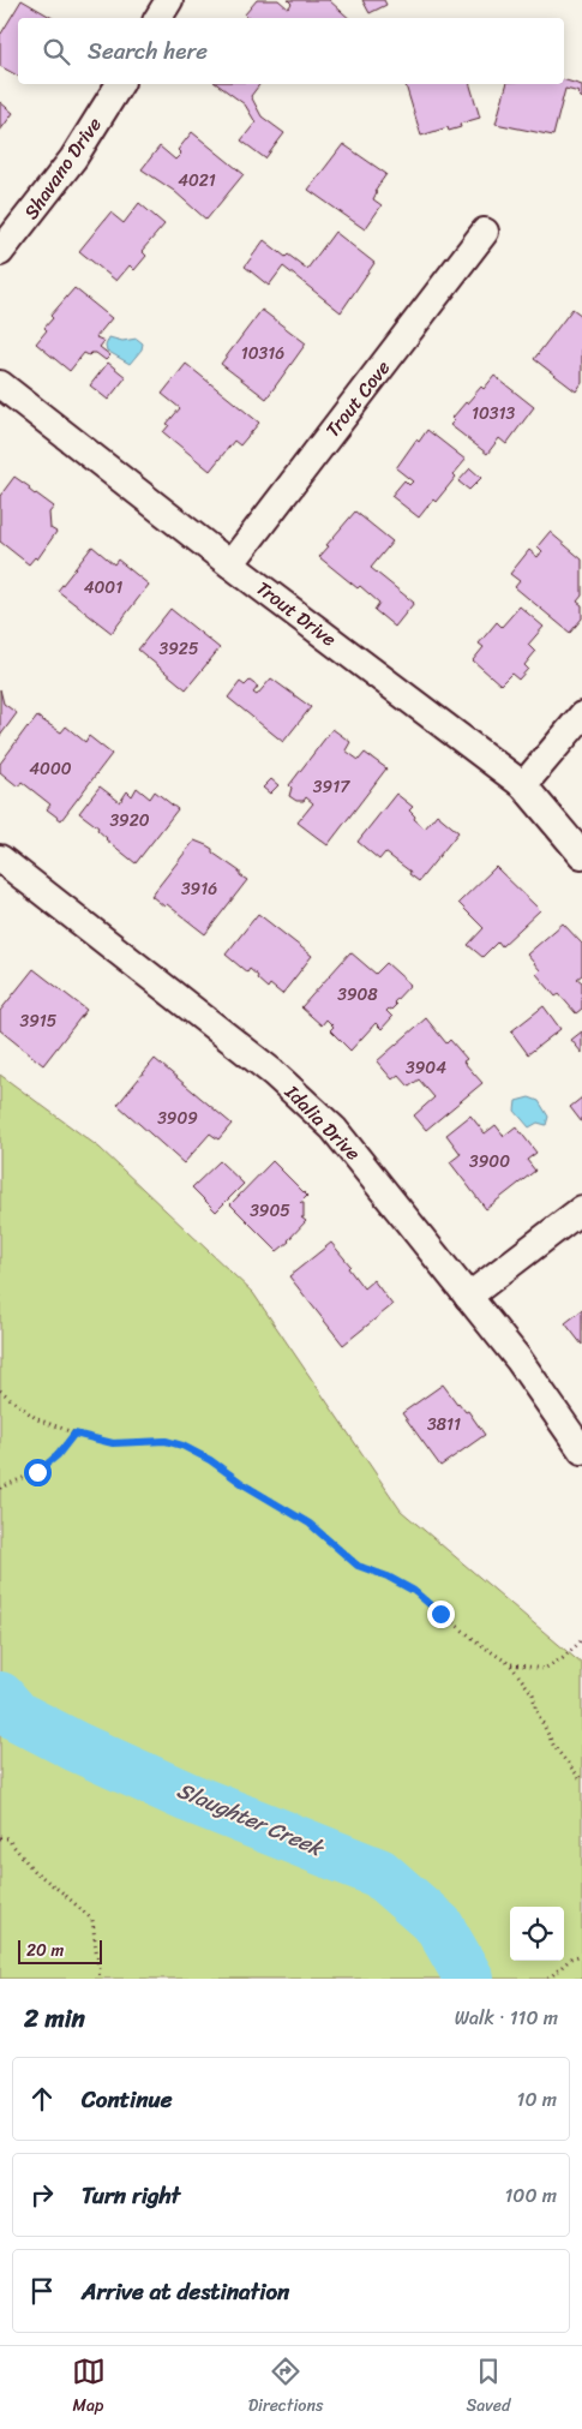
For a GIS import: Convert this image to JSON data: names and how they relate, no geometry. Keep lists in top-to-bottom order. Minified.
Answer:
{"streets":{"street":["Shavano Drive","Trout Cove","Trout Drive","Idalia Drive"]},"crossings":[["Trout Cove","Trout Drive"]],"water":["Slaughter Creek"],"house_numbers":["4021","10316","10313","4001","3925","4000","3917","3920","3916","3908","3915","3904","3909","3900","3905","3811"],"scale_bar":"20 m","page":{"search":"Search here","scale":"20 m","heading":["2 min","Walk · 110 m"],"list":[["Continue","10 m"],["Turn right","100 m"],"Arrive at destination"],"nav":["Map","Directions","Saved"]}}
